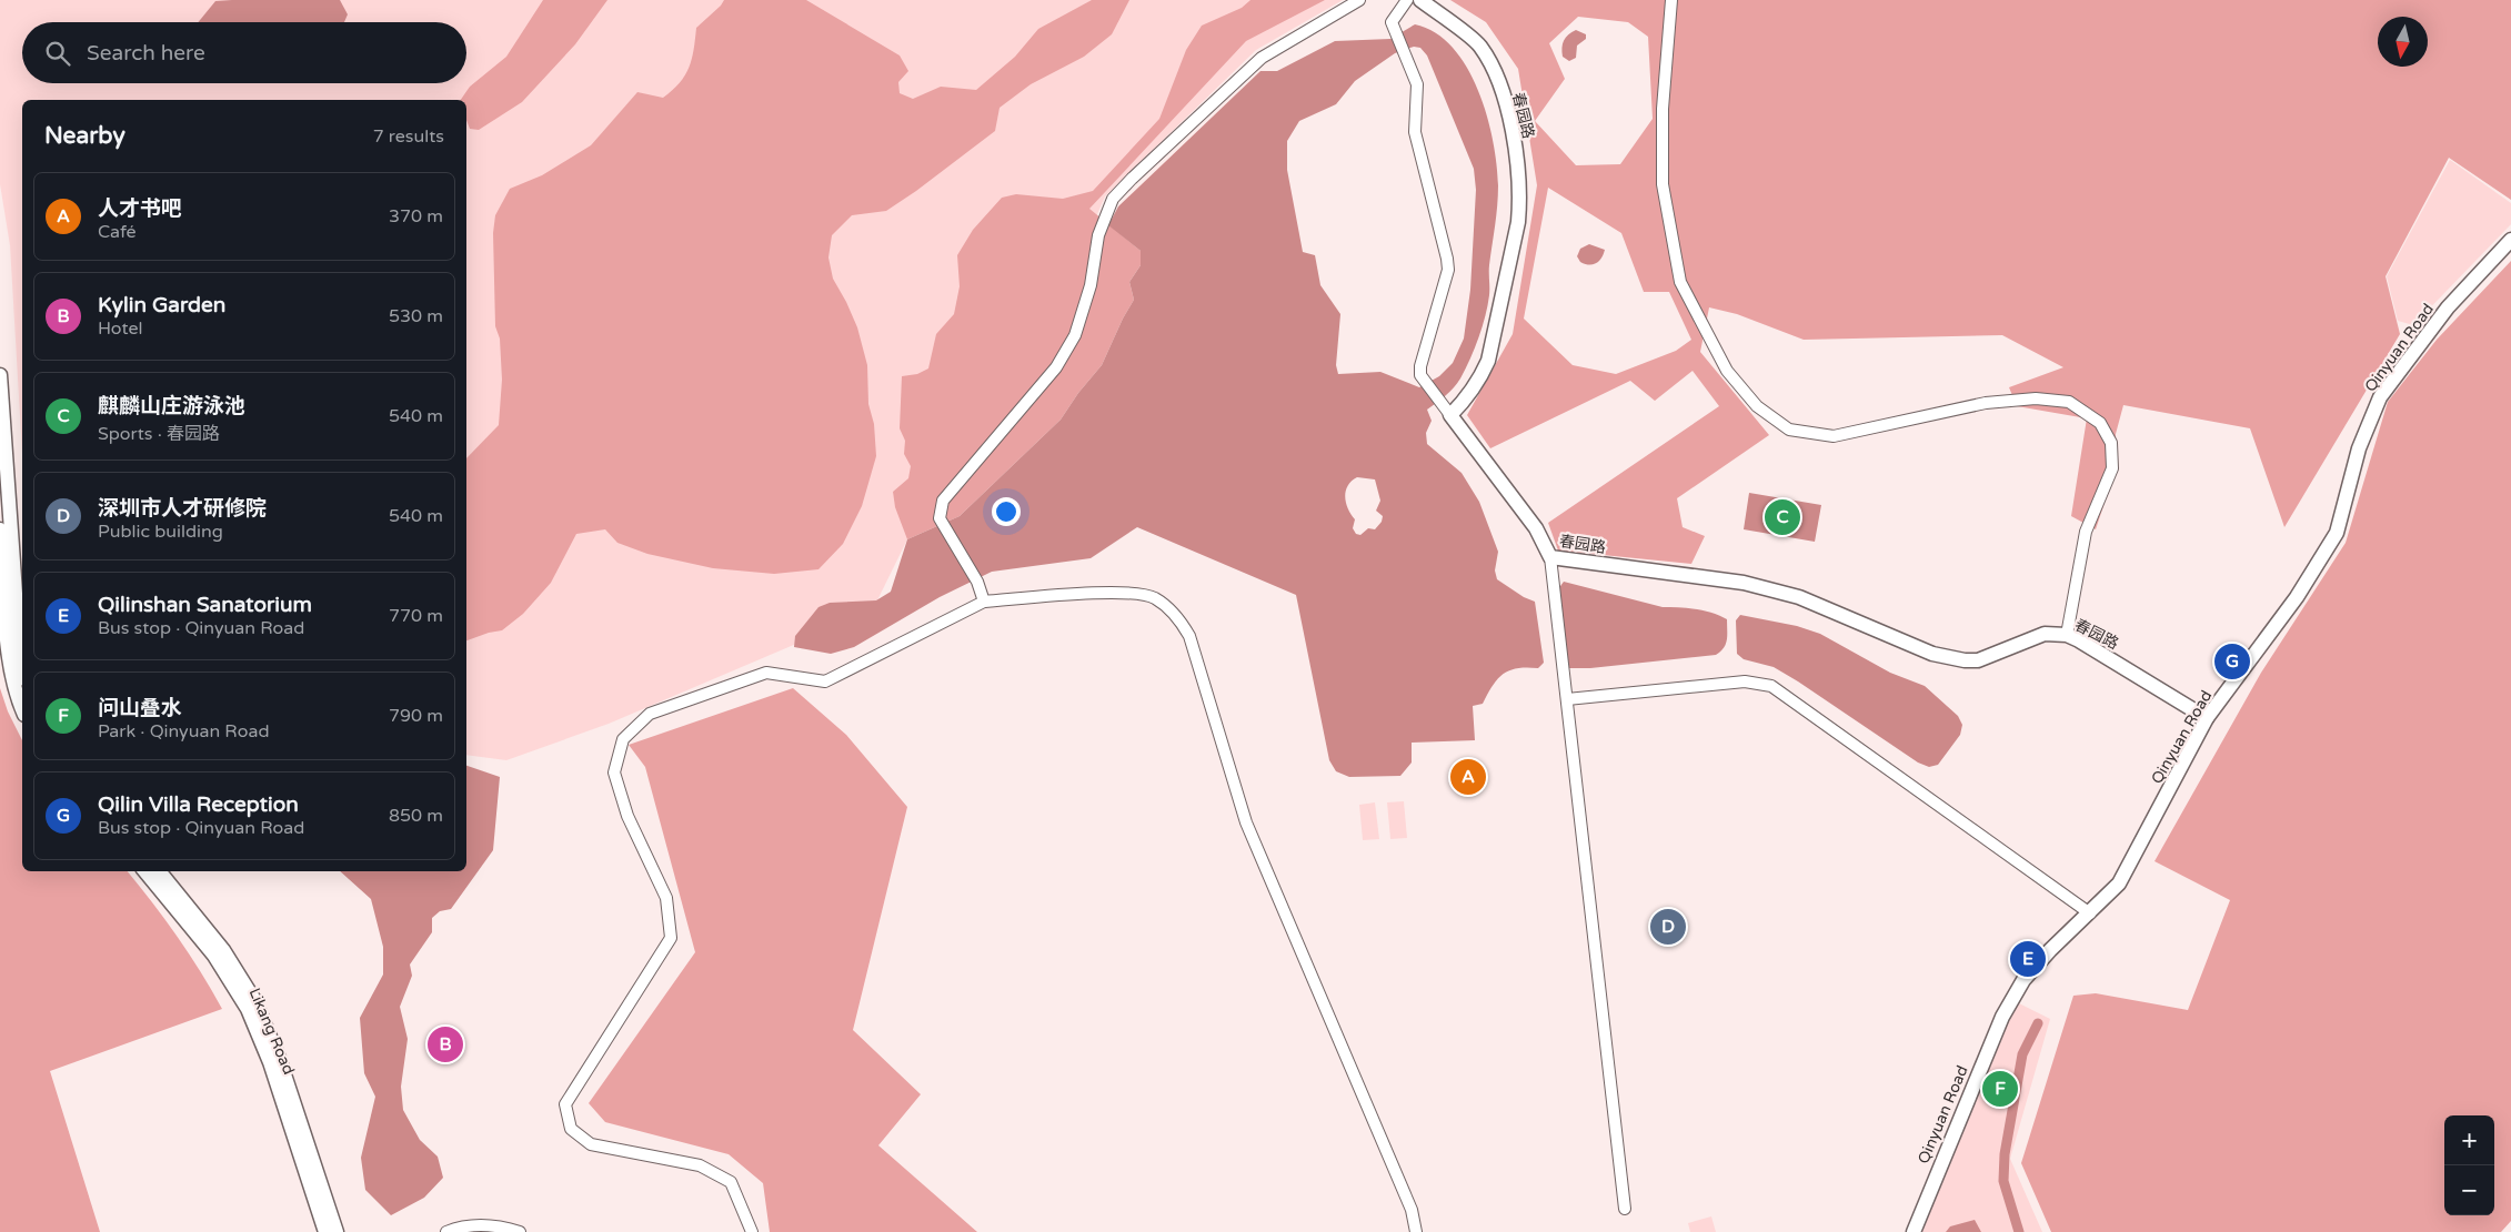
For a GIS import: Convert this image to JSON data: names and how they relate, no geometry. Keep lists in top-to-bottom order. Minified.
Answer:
{"streets":{"street":["春园路","Qinyuan Road","Likang Road"]},"crossings":[["春园路","Qinyuan Road"]],"north":"bottom","page":{"search":"Search here","heading":["Nearby","7 results"],"list":[{"mark":"A","name":"人才书吧","note":"Café","value":"370 m"},{"mark":"B","name":"Kylin Garden","note":"Hotel","value":"530 m"},{"mark":"C","name":"麒麟山庄游泳池","note":"Sports · 春园路","value":"540 m"},{"mark":"D","name":"深圳市人才研修院","note":"Public building","value":"540 m"},{"mark":"E","name":"Qilinshan Sanatorium","note":"Bus stop · Qinyuan Road","value":"770 m"},{"mark":"F","name":"问山叠水","note":"Park · Qinyuan Road","value":"790 m"},{"mark":"G","name":"Qilin Villa Reception","note":"Bus stop · Qinyuan Road","value":"850 m"}],"pins":["C","G","A","D","E","B","F"],"map_buttons":["+","−"]}}
